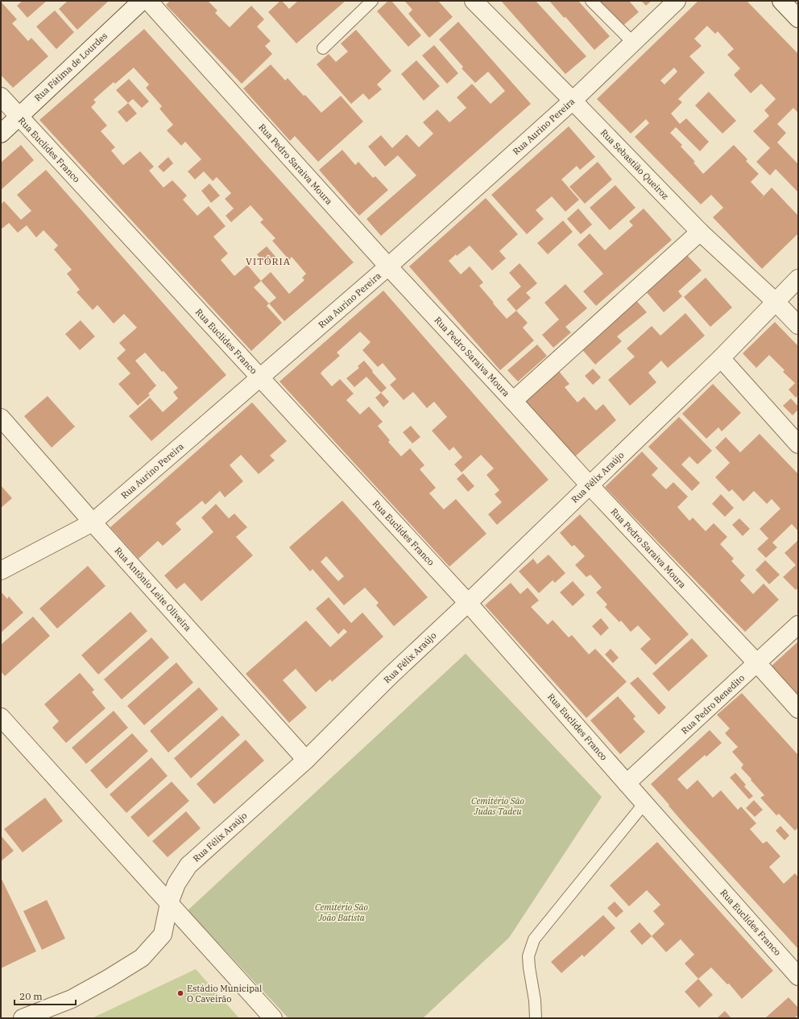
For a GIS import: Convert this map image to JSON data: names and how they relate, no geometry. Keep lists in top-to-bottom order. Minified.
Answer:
{"streets":{"street":["Rua Fátima de Lourdes","Rua Aurino Pereira","Rua Euclides Franco","Rua Pedro Saraiva Moura","Rua Sebastião Queiroz","Rua Félix Araújo","Rua Antônio Leite Oliveira","Rua Pedro Benedito"]},"crossings":[["Rua Fátima de Lourdes","Rua Euclides Franco"],["Rua Aurino Pereira","Rua Euclides Franco"],["Rua Aurino Pereira","Rua Pedro Saraiva Moura"],["Rua Aurino Pereira","Rua Sebastião Queiroz"],["Rua Aurino Pereira","Rua Antônio Leite Oliveira"],["Rua Euclides Franco","Rua Félix Araújo"],["Rua Euclides Franco","Rua Pedro Benedito"],["Rua Pedro Saraiva Moura","Rua Félix Araújo"],["Rua Pedro Saraiva Moura","Rua Pedro Benedito"],["Rua Sebastião Queiroz","Rua Félix Araújo"],["Rua Félix Araújo","Rua Antônio Leite Oliveira"]],"districts":["VITÓRIA"],"parks":["Cemitério São Judas Tadeu","Cemitério São João Batista"],"places":["Estádio Municipal O Caveirão"],"scale_bar":"20 m"}
